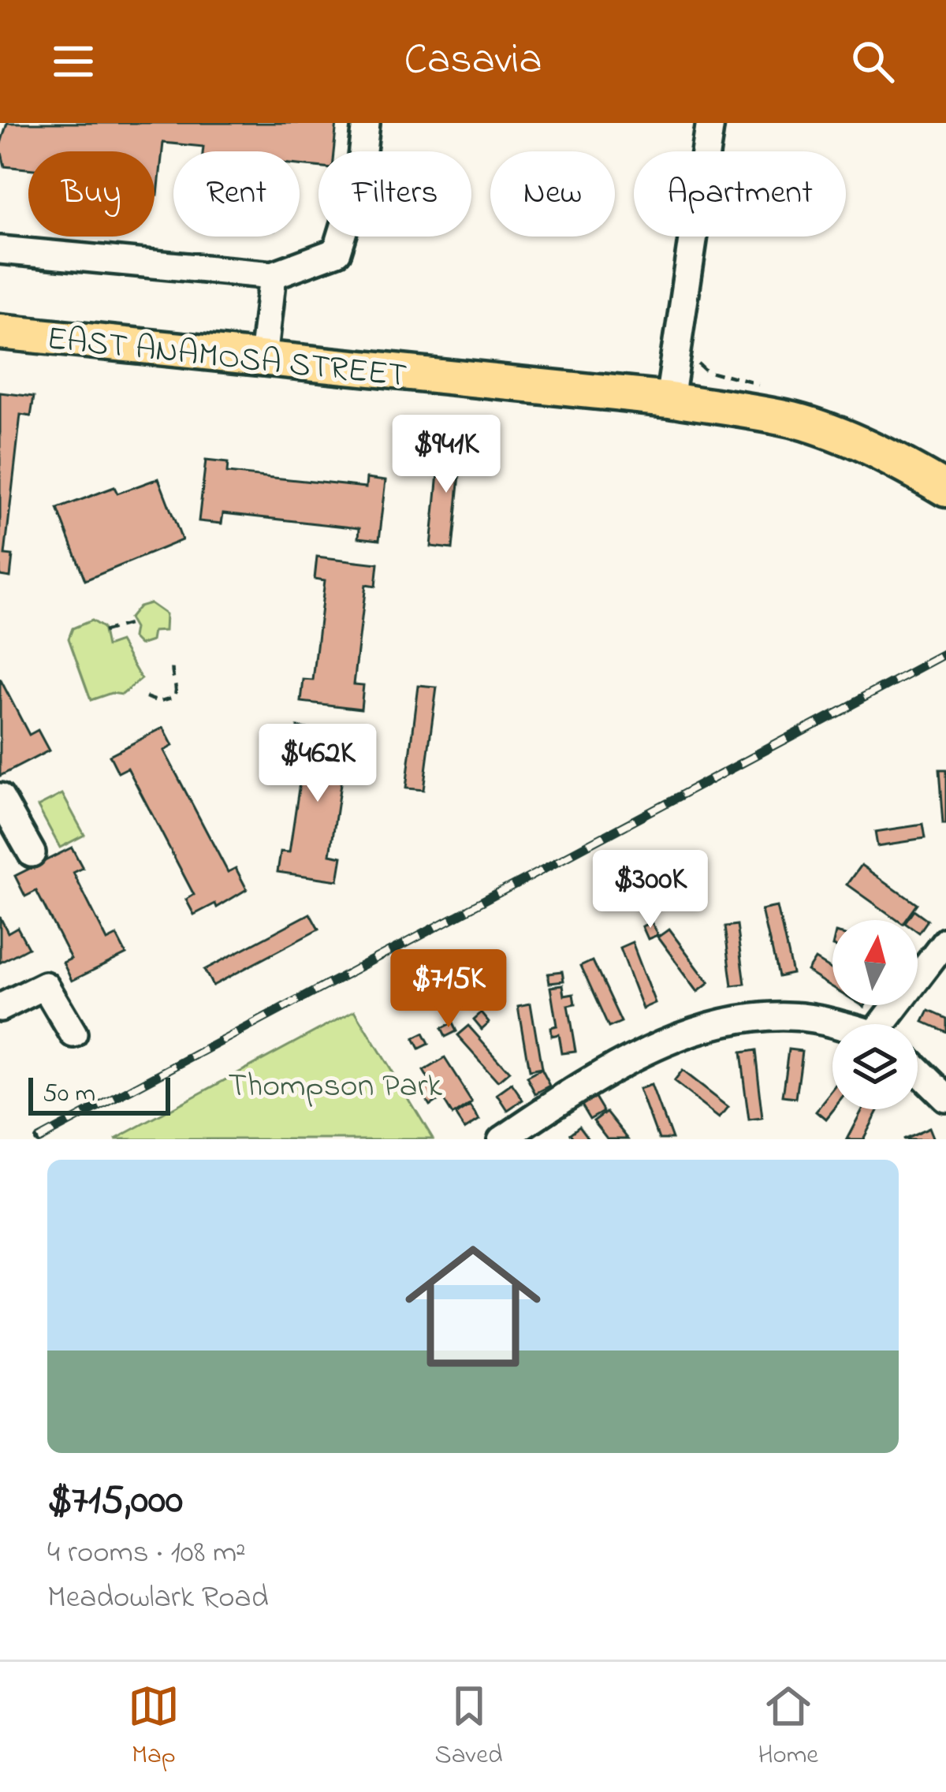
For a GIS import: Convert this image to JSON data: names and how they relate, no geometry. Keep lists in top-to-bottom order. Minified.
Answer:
{"streets":{"main road":["EAST ANAMOSA STREET"]},"parks":["Thompson Park"],"scale_bar":"50 m","north":"top","page":{"header":"Casavia","chip":["Buy","Rent","Filters","New","Apartment"],"price":["$941K","$462K","$300K","$715K"],"scale":"50 m","list":[{"name":"$715,000","note":"4 rooms · 108 m² · Meadowlark Road"}],"tabs":["Map","Saved","Home"]}}
